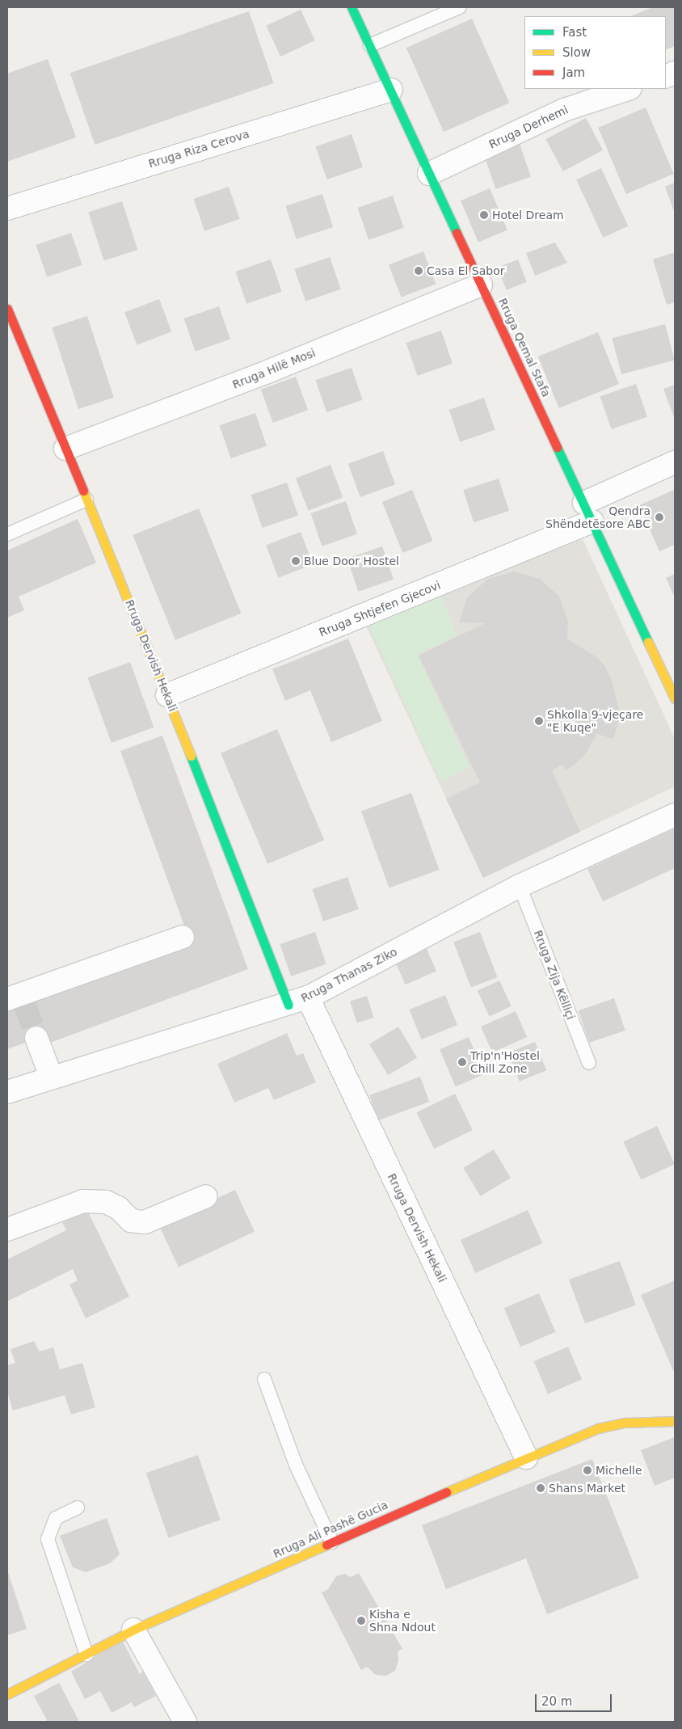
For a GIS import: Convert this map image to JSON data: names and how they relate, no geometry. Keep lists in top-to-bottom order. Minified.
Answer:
{"streets":{"street":["Rruga Derhemi","Rruga Riza Cerova","Rruga Qemal Stafa","Rruga Hilë Mosi","Rruga Shtjefen Gjecovi","Rruga Dervish Hekali","Rruga Thanas Ziko","Rruga Ali Pashë Gucia"],"lane":["Rruga Zija Këlliçi"]},"crossings":[["Rruga Derhemi","Rruga Qemal Stafa"],["Rruga Riza Cerova","Rruga Qemal Stafa"],["Rruga Qemal Stafa","Rruga Hilë Mosi"],["Rruga Qemal Stafa","Rruga Shtjefen Gjecovi"],["Rruga Hilë Mosi","Rruga Dervish Hekali"],["Rruga Shtjefen Gjecovi","Rruga Dervish Hekali"],["Rruga Dervish Hekali","Rruga Thanas Ziko"],["Rruga Dervish Hekali","Rruga Ali Pashë Gucia"],["Rruga Thanas Ziko","Rruga Zija Këlliçi"]],"places":["Hotel Dream","Casa El Sabor","Qendra Shëndetësore ABC","Blue Door Hostel","Shkolla 9-vjeçare \"E Kuqe\"","Trip'n'Hostel Chill Zone","Michelle","Shans Market","Kisha e Shna Ndout"],"legend":["Fast","Slow","Jam"],"scale_bar":"20 m"}
